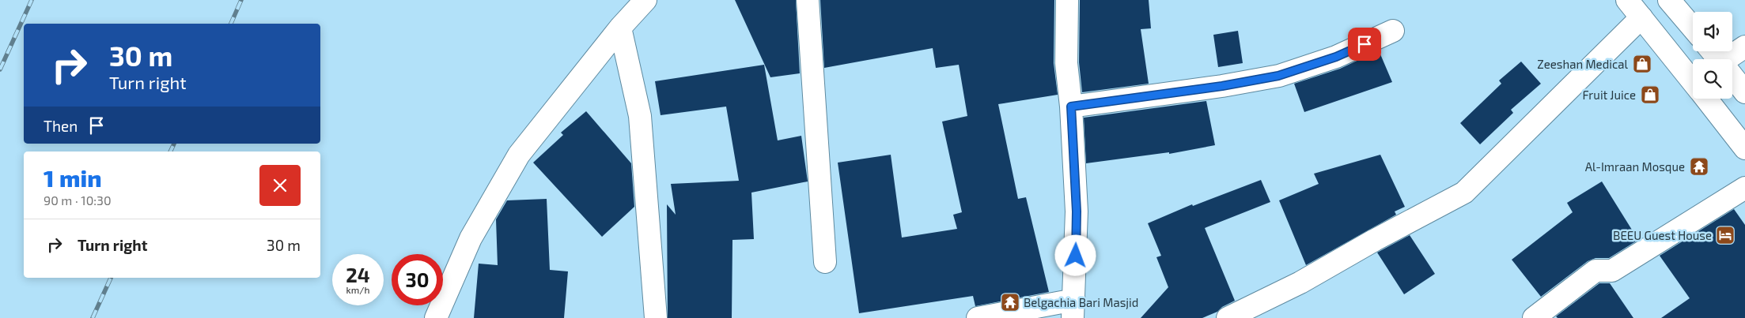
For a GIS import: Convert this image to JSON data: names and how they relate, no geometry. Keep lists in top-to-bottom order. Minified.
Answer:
{"places":{"shop":["Zeeshan Medical","Fruit Juice"],"temple":["Al-Imraan Mosque","Belgachia Bari Masjid"],"hotel":["BEEU Guest House"]},"page":{"turn":["30 m","Turn right"],"then":"Then","heading":["1 min","90 m · 10:30"],"list":[{"name":"Turn right","value":"30 m"}],"speed":"24 km/h","limit":"30"}}
